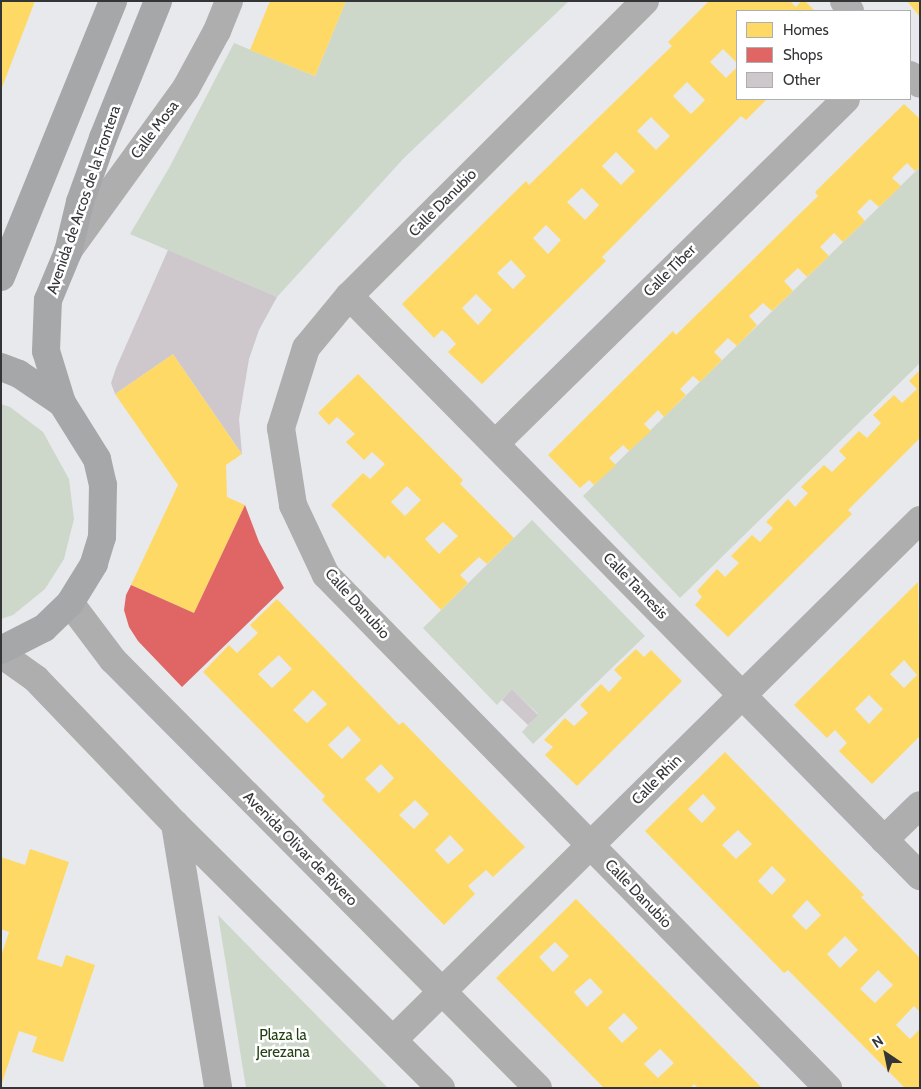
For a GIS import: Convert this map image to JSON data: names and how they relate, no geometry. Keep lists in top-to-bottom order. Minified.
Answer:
{"streets":{"main road":["Avenida de Arcos de la Frontera"],"street":["Calle Mosa","Calle Danubio","Calle Tíber","Calle Tamesis","Calle Rhin","Avenida Olivar de Rivero"]},"crossings":[["Calle Mosa","Avenida de Arcos de la Frontera"],["Calle Danubio","Calle Tamesis"],["Calle Danubio","Calle Rhin"],["Calle Tíber","Calle Tamesis"],["Calle Tamesis","Calle Rhin"],["Calle Rhin","Avenida Olivar de Rivero"]],"parks":["Plaza la Jerezana"],"legend":["Homes","Shops","Other"],"north":"top left"}
